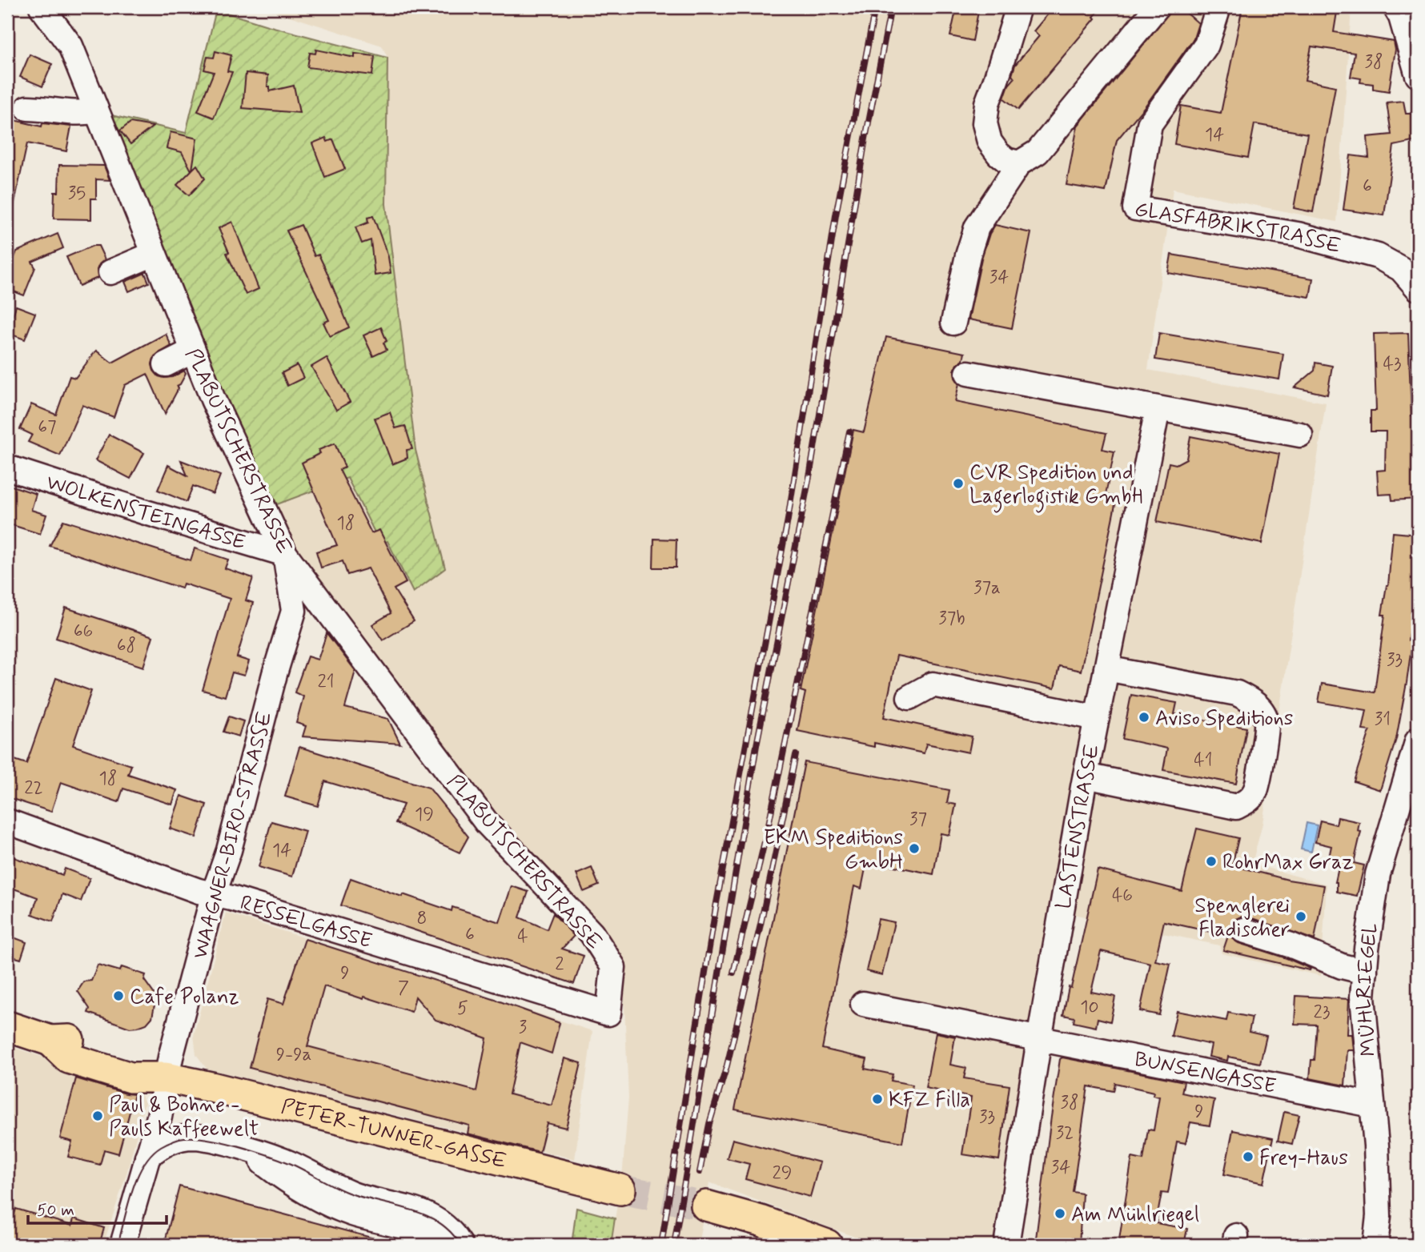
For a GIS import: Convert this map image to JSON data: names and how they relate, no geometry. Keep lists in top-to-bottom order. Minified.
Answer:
{"streets":{"main road":["PETER-TUNNER-GASSE"],"street":["GLASFABRIKSTRASSE","PLABUTSCHERSTRASSE","WOLKENSTEINGASSE","LASTENSTRASSE","WAAGNER-BIRO-STRASSE","RESSELGASSE","MÜHLRIEGEL","BUNSENGASSE"]},"crossings":[["PLABUTSCHERSTRASSE","WOLKENSTEINGASSE"],["PLABUTSCHERSTRASSE","WAAGNER-BIRO-STRASSE"],["PLABUTSCHERSTRASSE","RESSELGASSE"],["WOLKENSTEINGASSE","WAAGNER-BIRO-STRASSE"],["LASTENSTRASSE","BUNSENGASSE"],["WAAGNER-BIRO-STRASSE","RESSELGASSE"],["WAAGNER-BIRO-STRASSE","PETER-TUNNER-GASSE"],["MÜHLRIEGEL","BUNSENGASSE"]],"places":["CVR Spedition und Lagerlogistik GmbH","Aviso Speditions","EKM Speditions GmbH","RohrMax Graz","Spenglerei Fladischer","Cafe Polanz","KFZ Filla","Paul & Bohne - Pauls Kaffeewelt","Frey-Haus","Am Mühlriegel"],"house_numbers":["38","14","6","35","34","43","67","18","37a","37b","66","68","33","21","31","41","18","22","19","37","14","46","8","6","4","2","9","7","10","5","23","3","9-9a","38","9","33","32","34","29"],"scale_bar":"50 m"}
